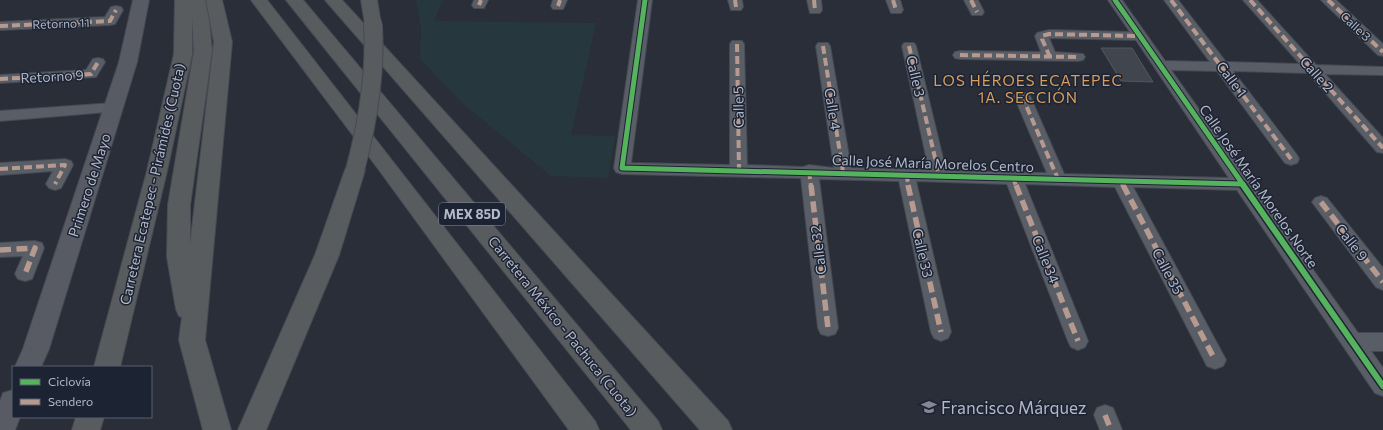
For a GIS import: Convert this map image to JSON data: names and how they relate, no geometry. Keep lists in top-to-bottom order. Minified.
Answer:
{"streets":{"highway":["Carretera Ecatepec - Pirámides (Cuota)","MEX 85D","Carretera México - Pachuca (Cuota)"],"main road":["Primero de Mayo"],"street":["Retorno 11","Calle 3","Calle 2","Retorno 9","Calle 1","Calle 5","Calle 4","Calle José María Morelos Centro","Calle José María Morelos Norte","Calle 9","Calle 32","Calle 33","Calle 34","Calle 35"]},"crossings":[["Calle 3","Calle José María Morelos Centro"],["Calle 5","Calle José María Morelos Centro"],["Calle 4","Calle José María Morelos Centro"],["Calle José María Morelos Centro","Calle José María Morelos Norte"],["Calle José María Morelos Centro","Calle 32"],["Calle José María Morelos Centro","Calle 33"],["Calle José María Morelos Centro","Calle 34"],["Calle José María Morelos Centro","Calle 35"]],"districts":["LOS HÉROES ECATEPEC 1A. SECCIÓN"],"places":{"school or university":["Francisco Márquez"]},"legend":["Ciclovía","Sendero"]}
